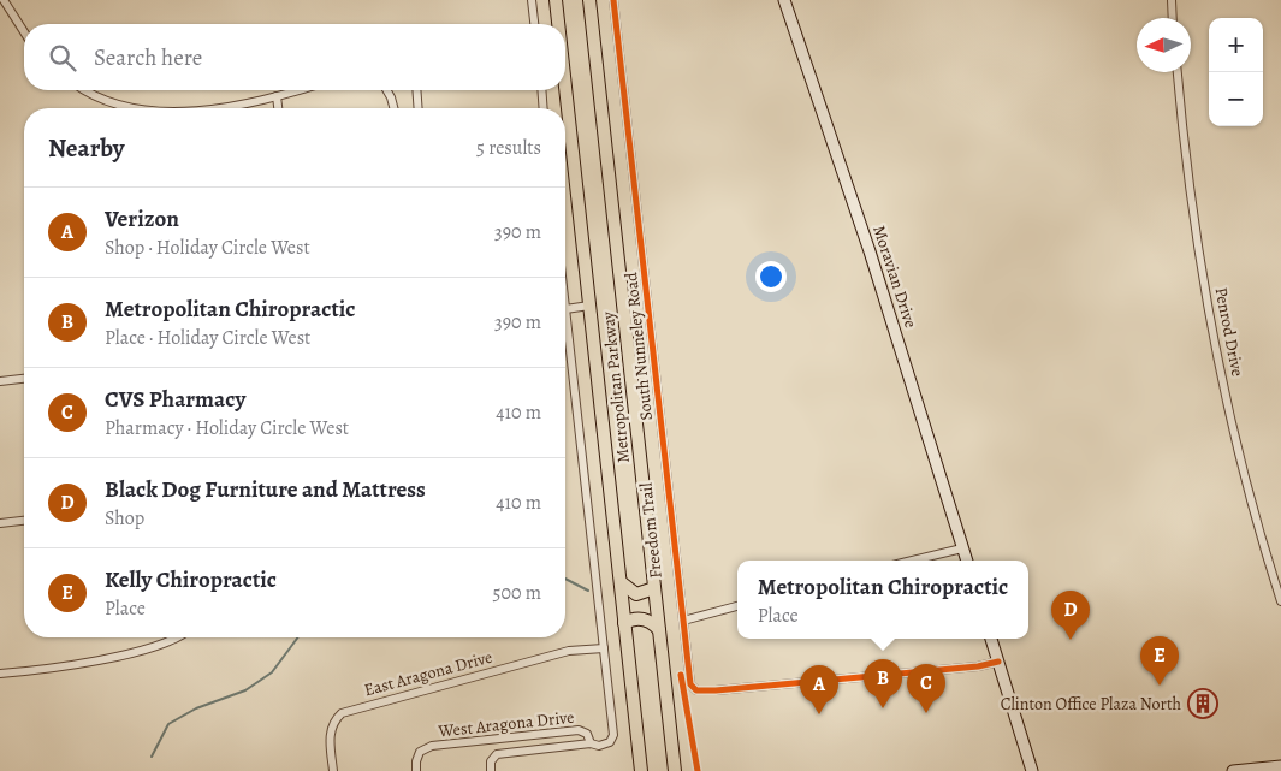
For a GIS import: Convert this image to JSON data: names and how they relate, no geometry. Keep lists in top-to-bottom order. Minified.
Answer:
{"streets":{"main road":["Metropolitan Parkway"],"street":["Moravian Drive","Penrod Drive","South Nunneley Road","East Aragona Drive","West Aragona Drive"],"cycle path":["Freedom Trail"]},"places":{"building":["Clinton Office Plaza North"]},"north":"left","page":{"map_buttons":["+","−"],"search":"Search here","heading":["Nearby","5 results"],"list":[{"mark":"A","name":"Verizon","note":"Shop · Holiday Circle West","value":"390 m"},{"mark":"B","name":"Metropolitan Chiropractic","note":"Place · Holiday Circle West","value":"390 m"},{"mark":"C","name":"CVS Pharmacy","note":"Pharmacy · Holiday Circle West","value":"410 m"},{"mark":"D","name":"Black Dog Furniture and Mattress","note":"Shop","value":"410 m"},{"mark":"E","name":"Kelly Chiropractic","note":"Place","value":"500 m"}],"popup":["Metropolitan Chiropractic","Place"],"pins":["D","E","B","C","A"]}}
